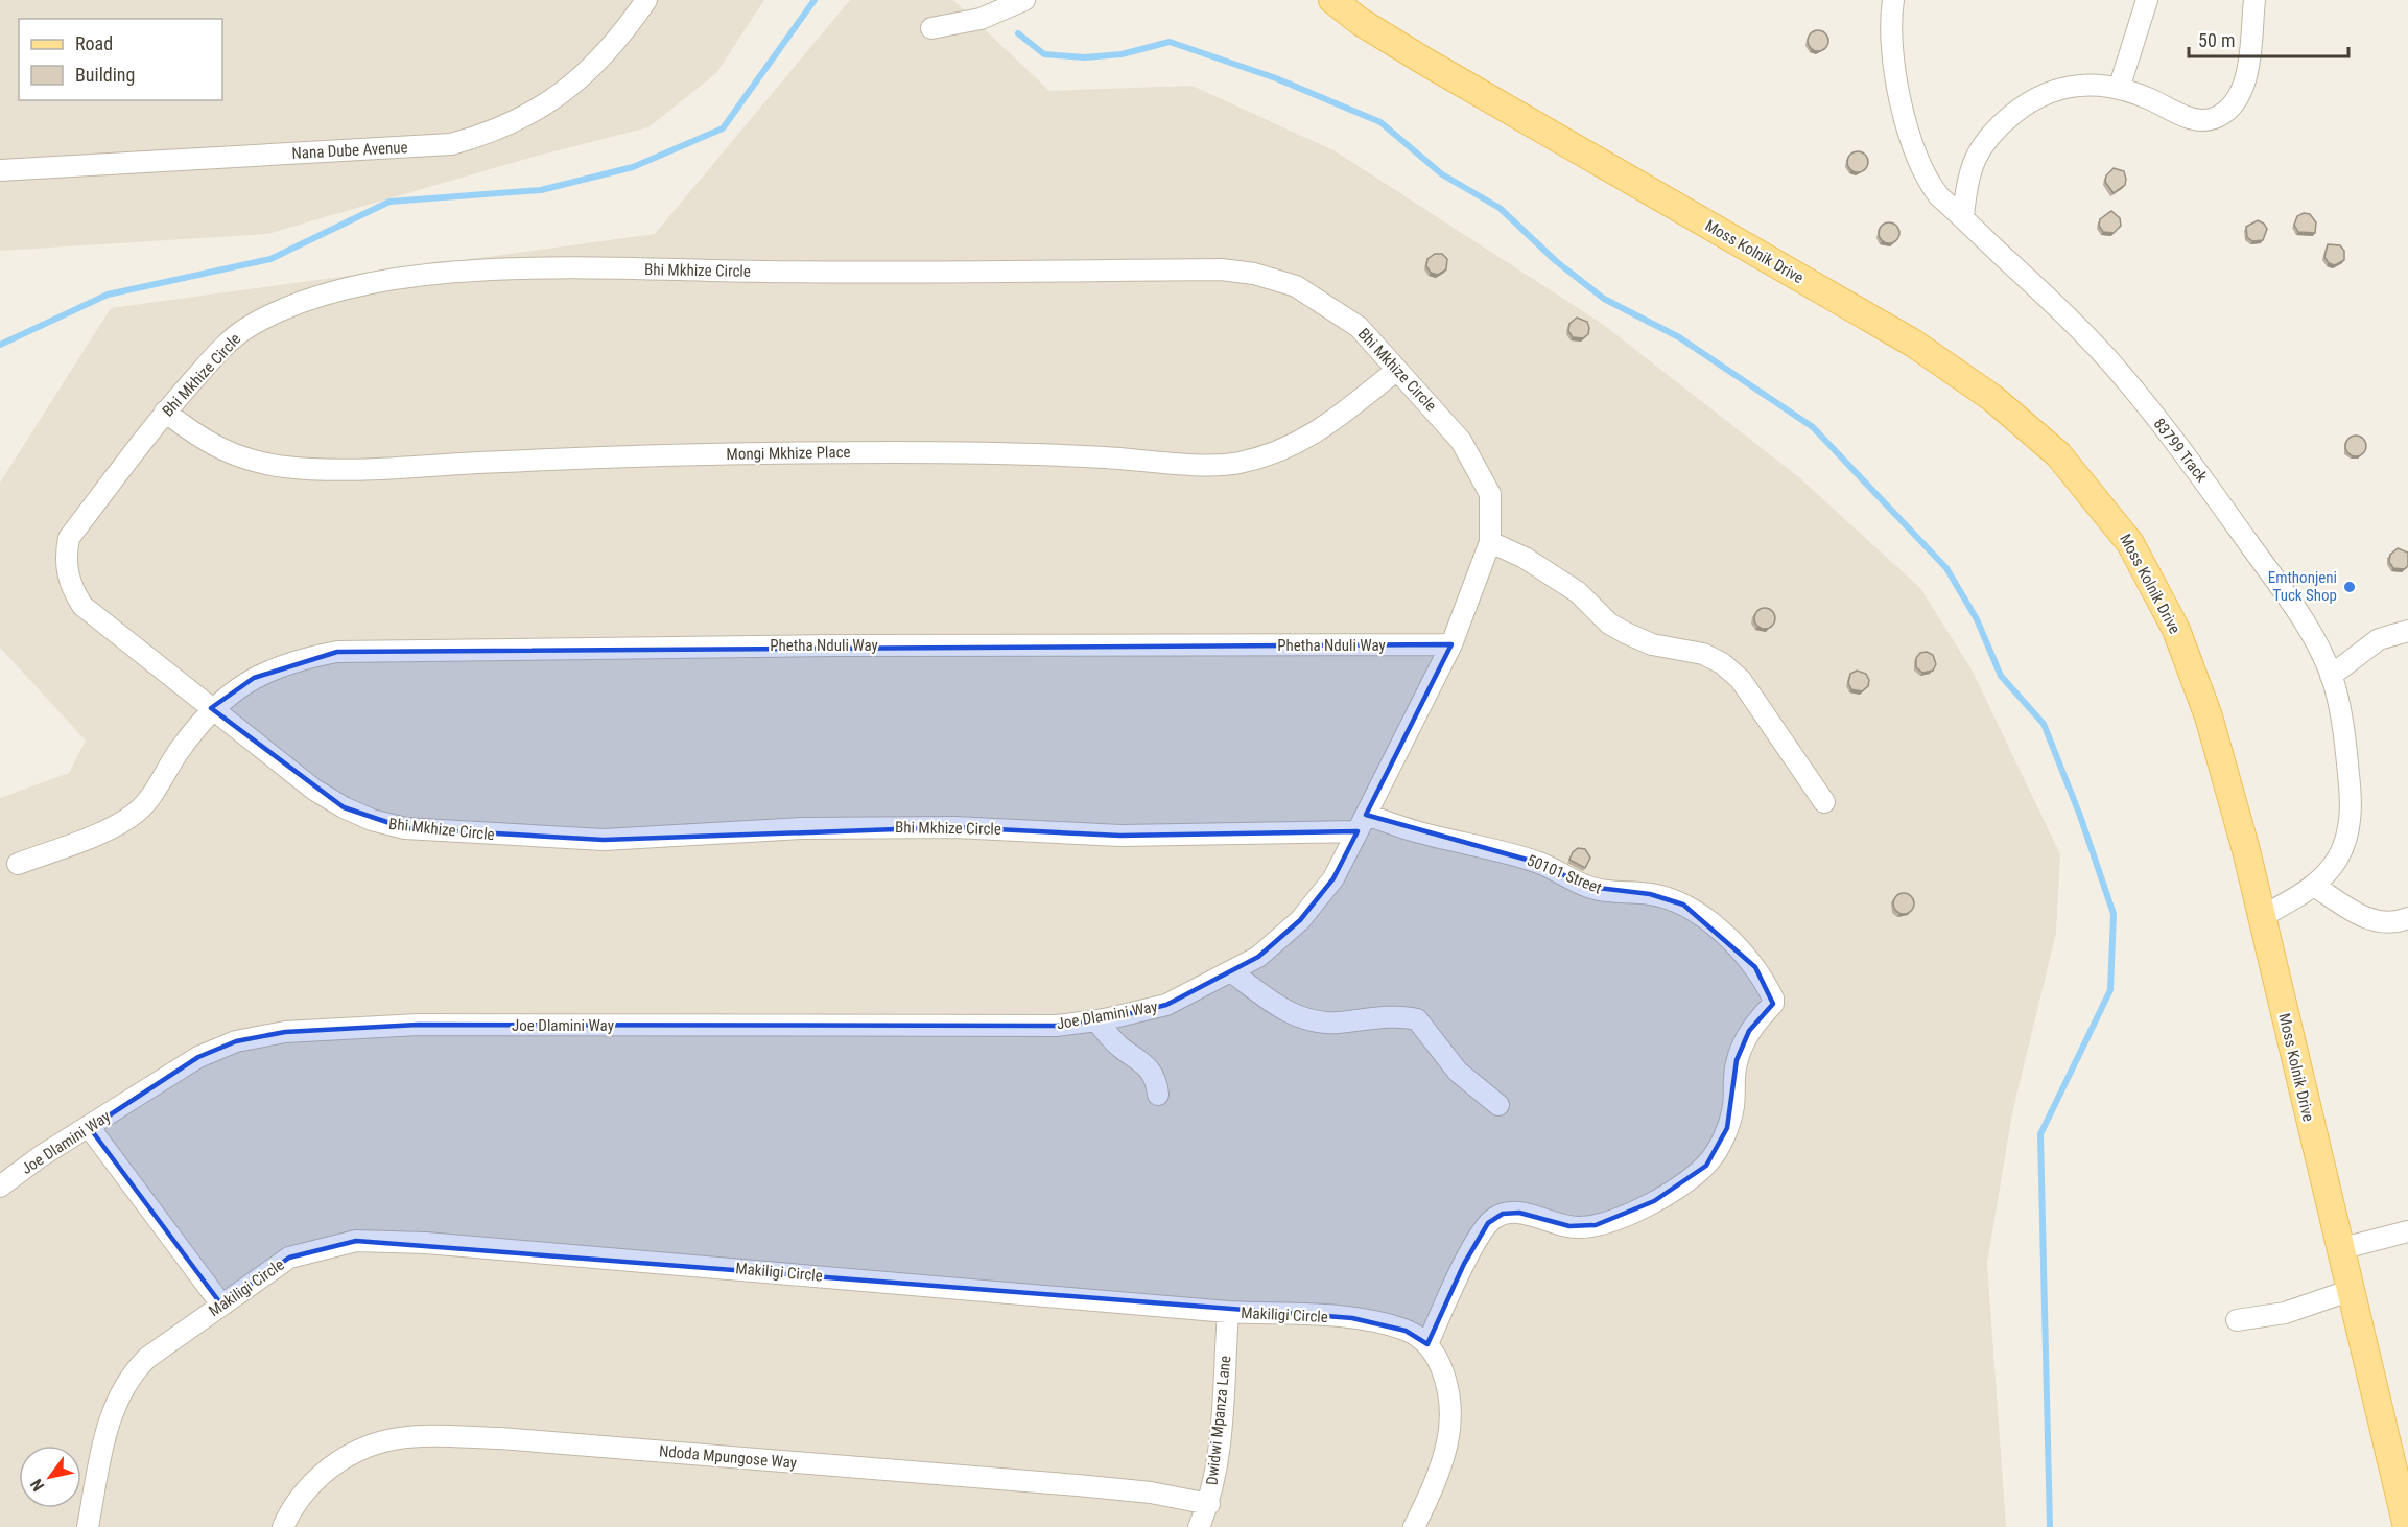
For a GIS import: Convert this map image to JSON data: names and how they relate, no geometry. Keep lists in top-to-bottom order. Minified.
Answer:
{"streets":{"main road":["Moss Kolnik Drive"],"street":["Nana Dube Avenue","Bhi Mkhize Circle","83799 Track","Mongi Mkhize Place","Phetha Nduli Way","50101 Street","Joe Dlamini Way","Makiligi Circle","Dwidwi Mpanza Lane","Ndoda Mpungose Way"]},"crossings":[["Moss Kolnik Drive","83799 Track"],["Bhi Mkhize Circle","Mongi Mkhize Place"],["Bhi Mkhize Circle","Phetha Nduli Way"],["Bhi Mkhize Circle","50101 Street"],["Bhi Mkhize Circle","Joe Dlamini Way"],["50101 Street","Makiligi Circle"],["Makiligi Circle","Dwidwi Mpanza Lane"],["Dwidwi Mpanza Lane","Ndoda Mpungose Way"]],"places":["Emthonjeni Tuck Shop"],"legend":["Road","Building"],"scale_bar":"50 m","north":"bottom left"}
